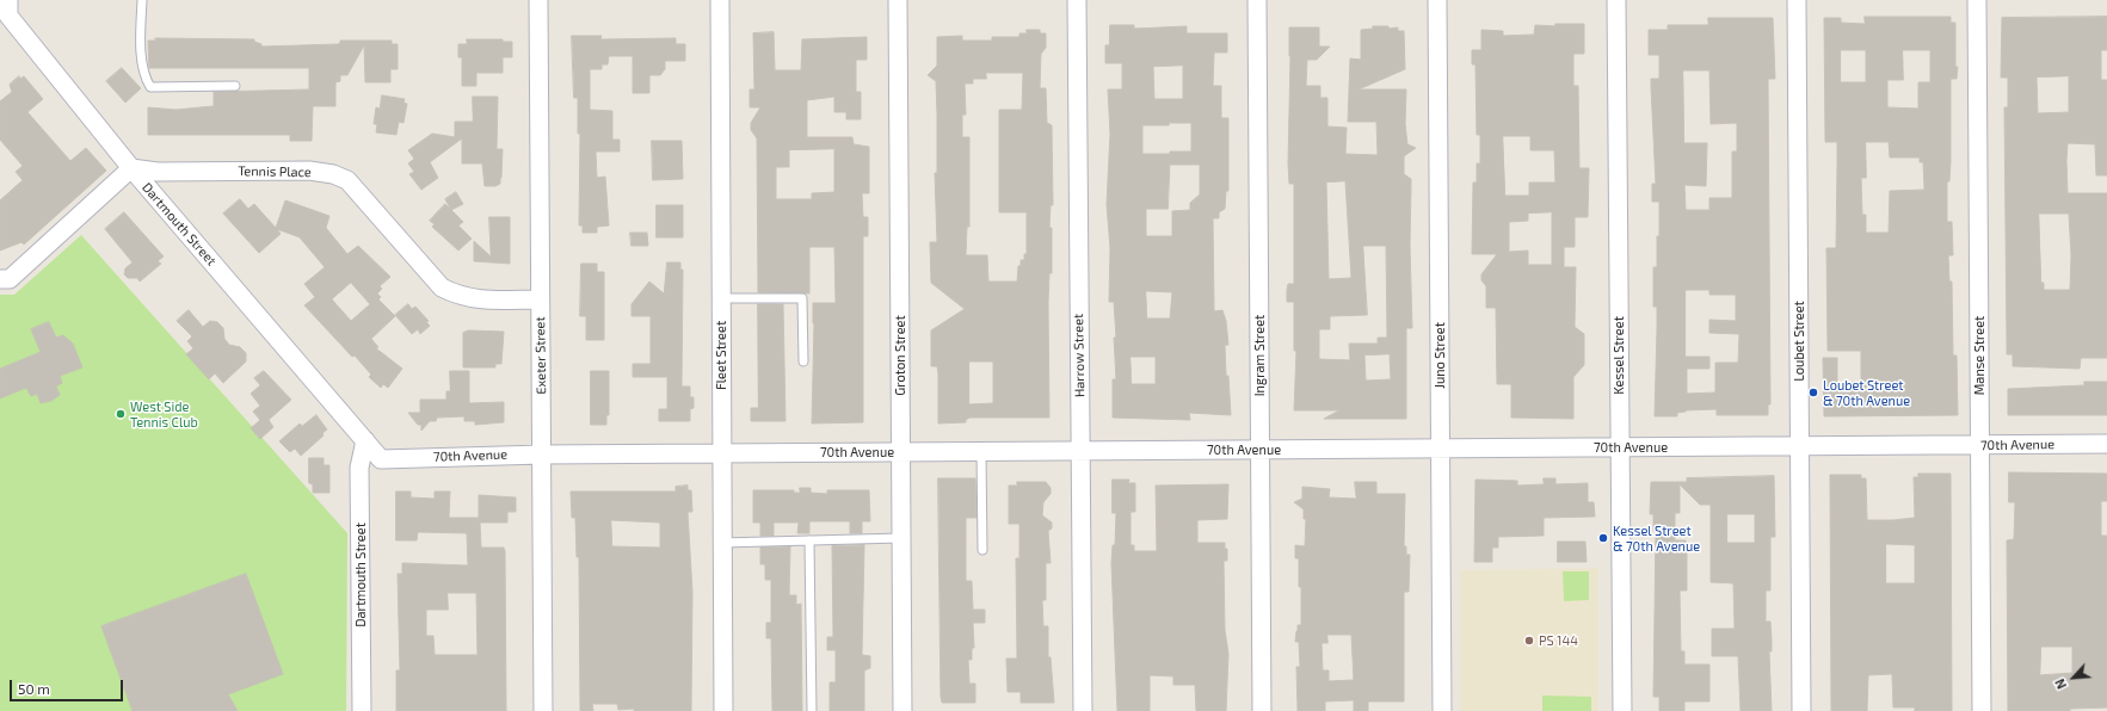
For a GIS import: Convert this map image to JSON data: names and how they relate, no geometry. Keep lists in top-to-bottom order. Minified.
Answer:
{"streets":{"street":["Tennis Place","Dartmouth Street","Loubet Street","Exeter Street","Fleet Street","Groton Street","Harrow Street","Ingram Street","Juno Street","Kessel Street","Manse Street","70th Avenue"]},"crossings":[["Tennis Place","Dartmouth Street"],["Tennis Place","Exeter Street"],["Dartmouth Street","70th Avenue"],["Loubet Street","70th Avenue"],["Exeter Street","70th Avenue"],["Fleet Street","70th Avenue"],["Groton Street","70th Avenue"],["Harrow Street","70th Avenue"],["Ingram Street","70th Avenue"],["Juno Street","70th Avenue"],["Kessel Street","70th Avenue"],["Manse Street","70th Avenue"]],"places":["Loubet Street & 70th Avenue","West Side Tennis Club","Kessel Street & 70th Avenue","PS 144"],"scale_bar":"50 m","north":"bottom left"}
